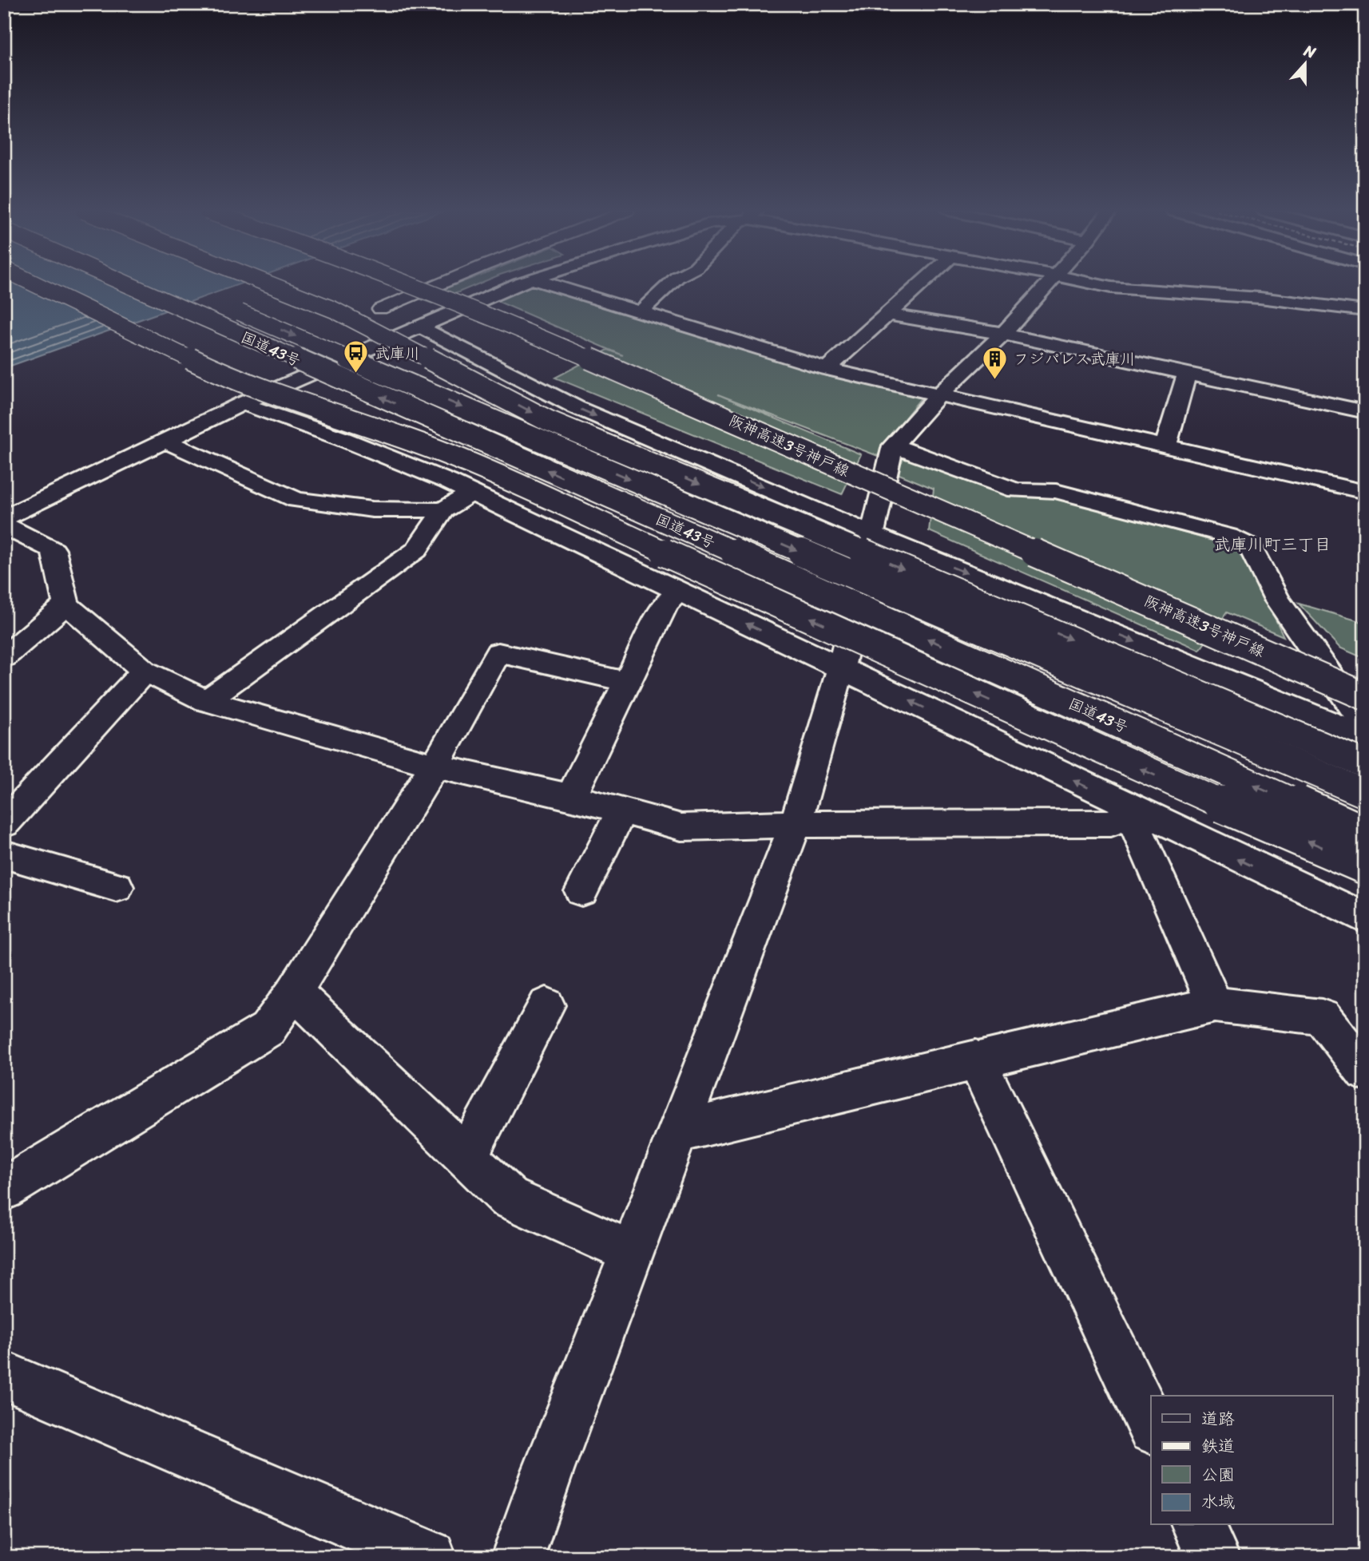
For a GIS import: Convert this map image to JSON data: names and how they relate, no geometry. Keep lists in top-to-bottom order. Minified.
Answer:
{"streets":{"main road":["国道43号","阪神高速3号神戸線"]},"districts":["武庫川町三丁目"],"places":{"bus stop":["武庫川"],"building":["フジパレス武庫川"]},"legend":["道路","鉄道","公園","水域"],"north":"top"}
